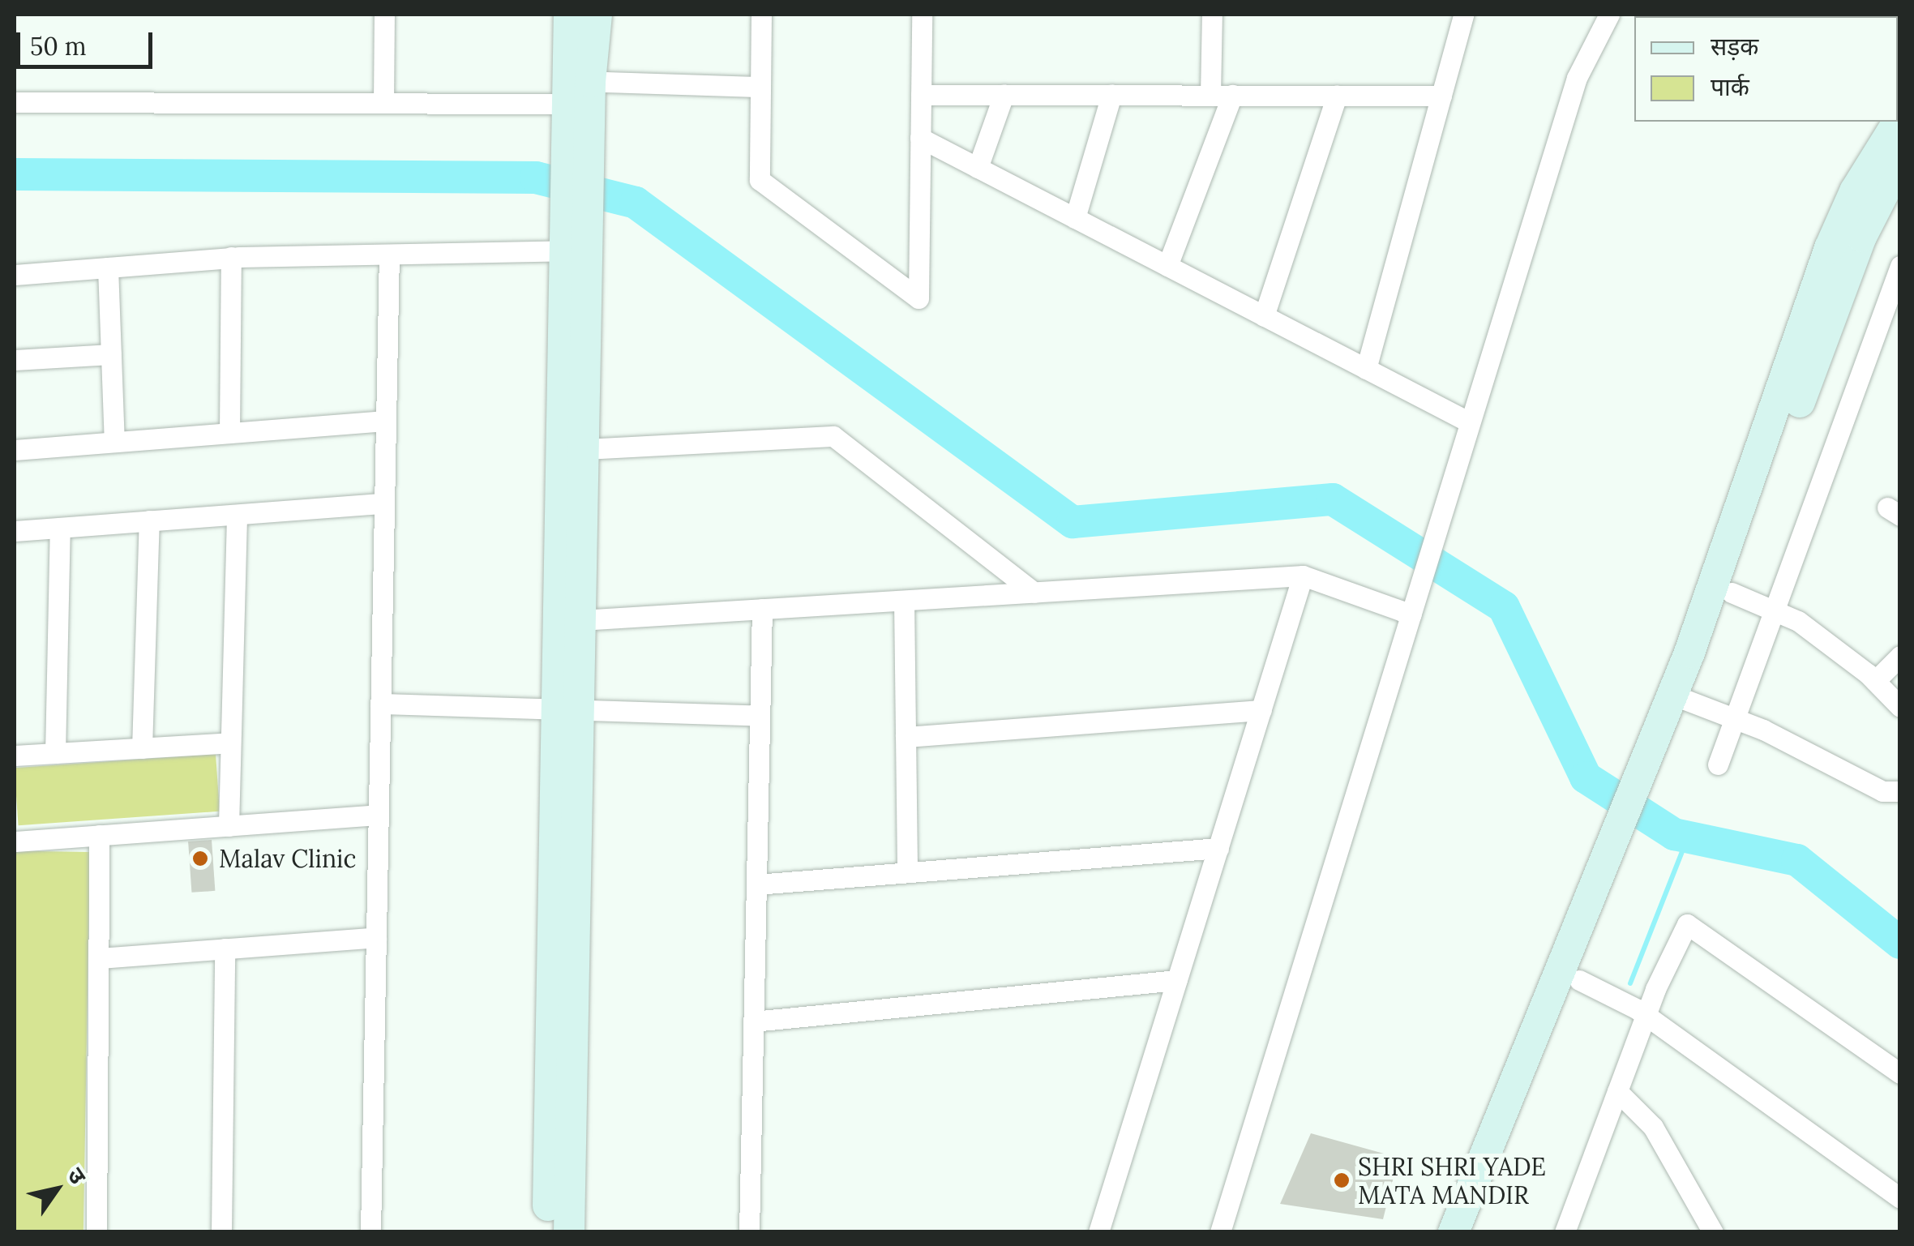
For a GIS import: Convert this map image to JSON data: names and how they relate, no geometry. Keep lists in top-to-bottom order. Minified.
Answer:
{"places":["Malav Clinic","SHRI SHRI YADE MATA MANDIR"],"legend":["सड़क","पार्क"],"scale_bar":"50 m","north":"top right"}
